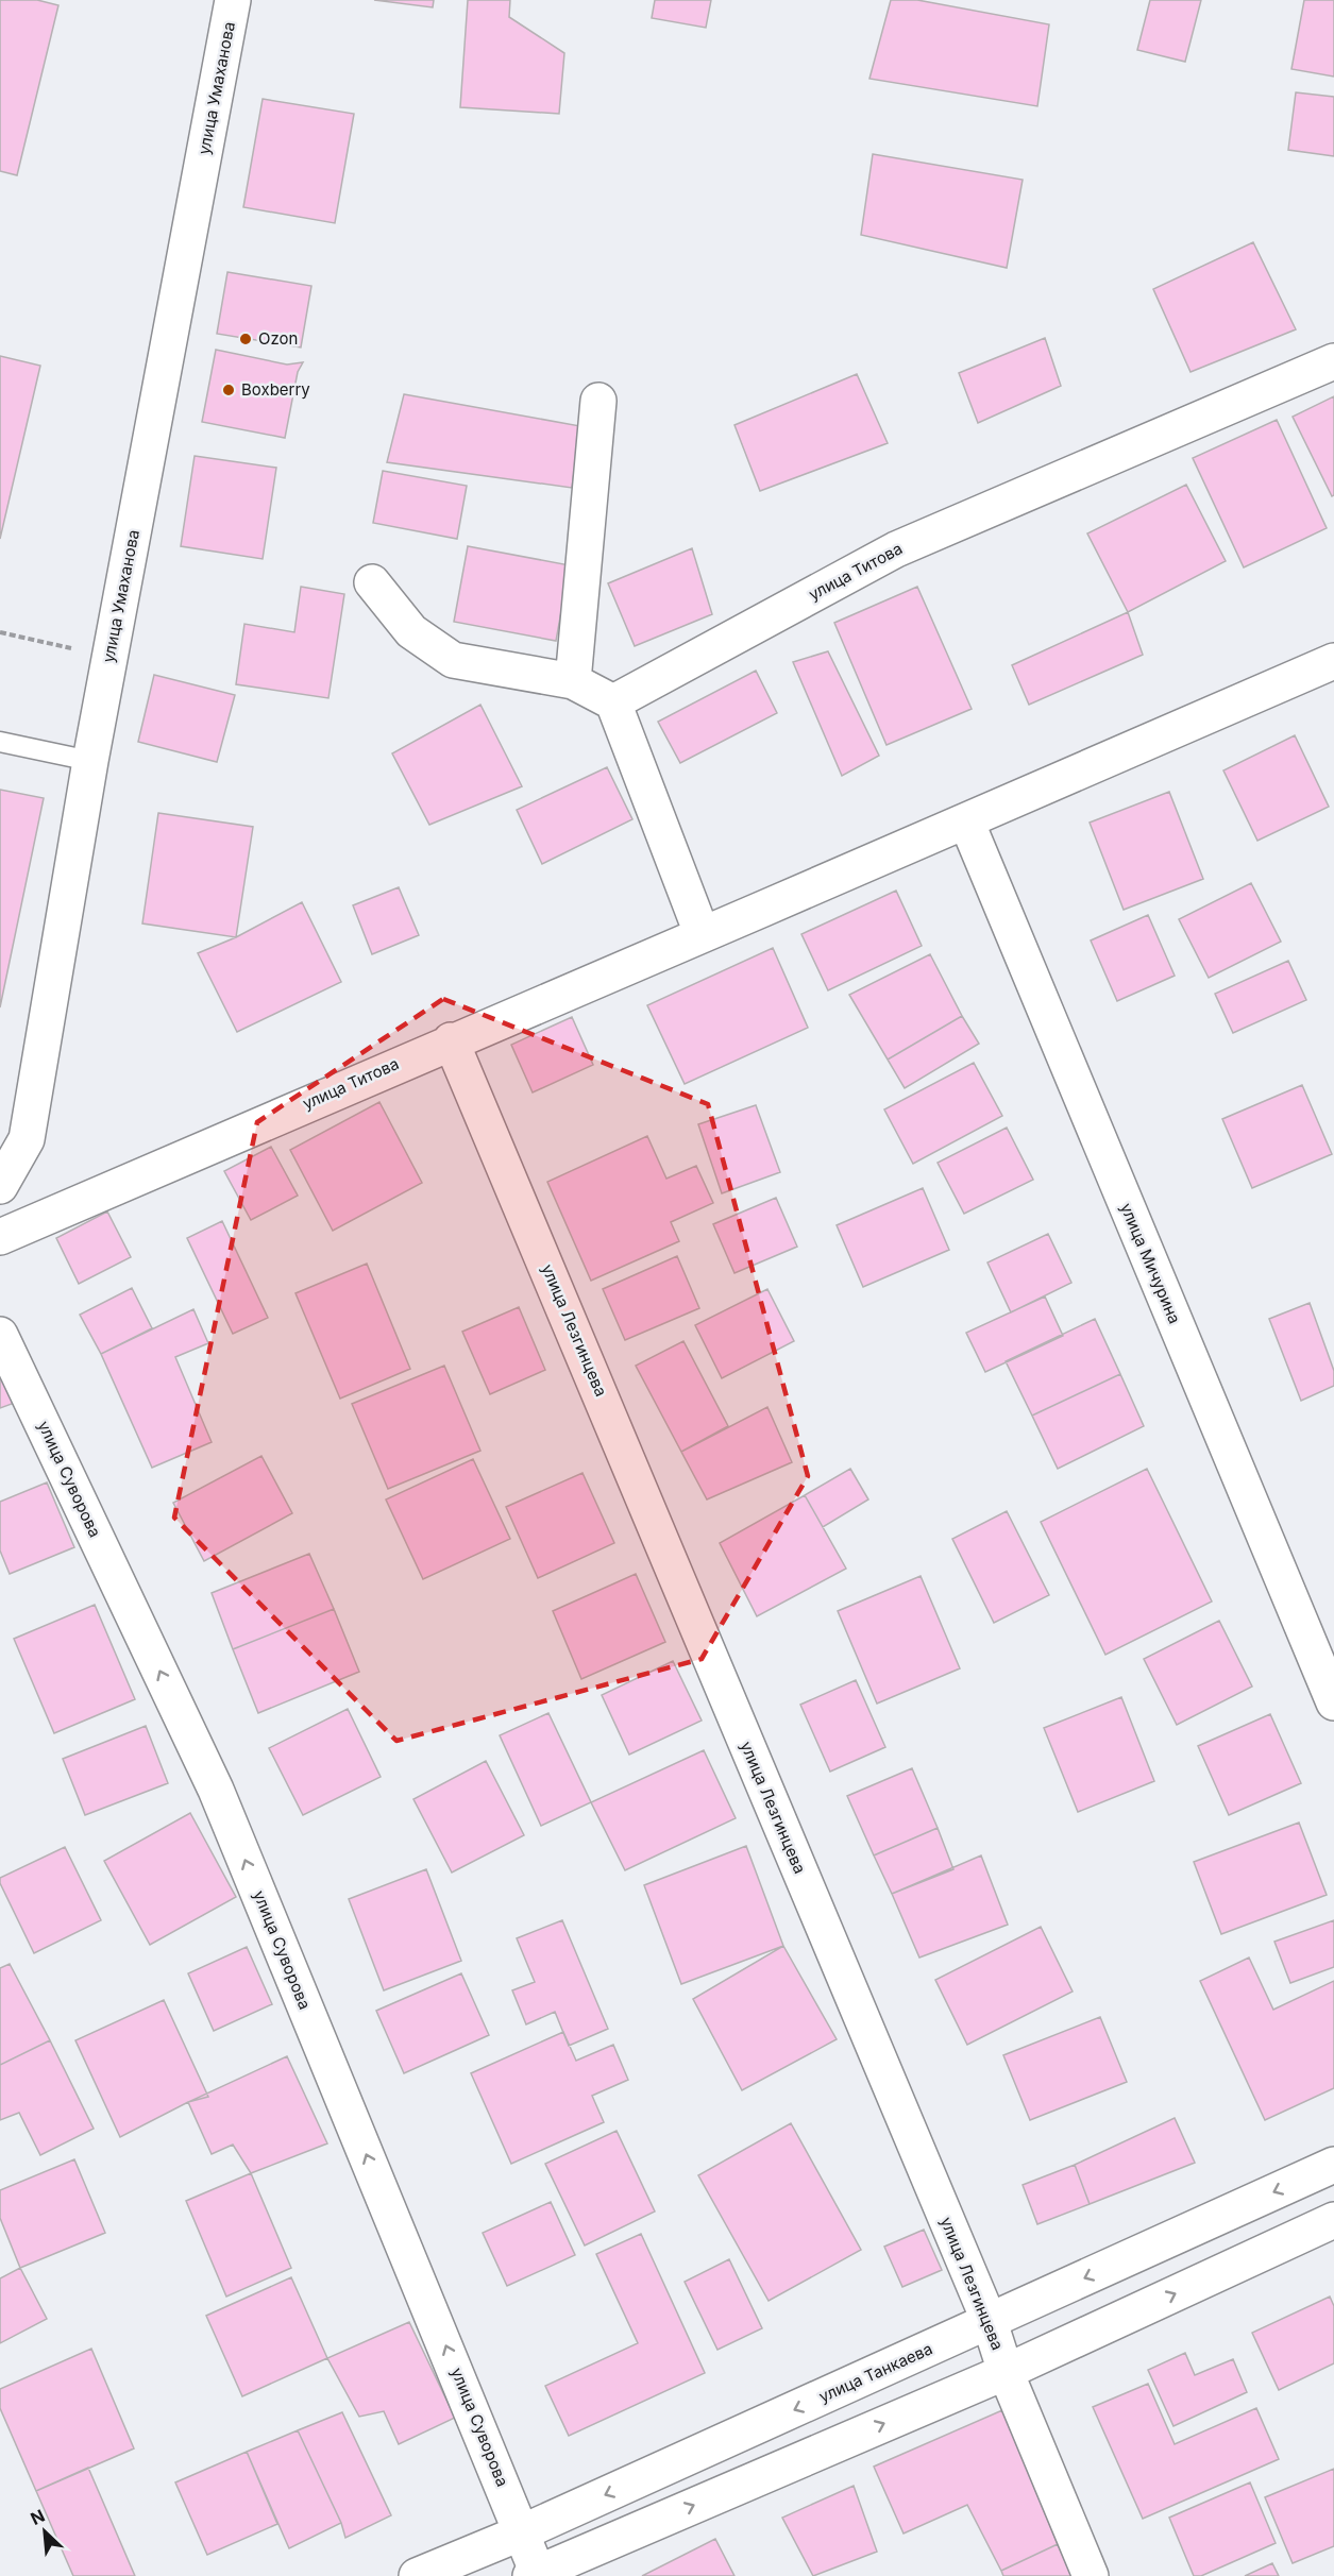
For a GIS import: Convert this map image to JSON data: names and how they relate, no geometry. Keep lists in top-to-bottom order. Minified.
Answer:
{"streets":{"street":["улица Умаханова","улица Титова","улица Мичурина","улица Лезгинцева","улица Суворова","улица Танкаева"]},"crossings":[["улица Титова","улица Мичурина"],["улица Титова","улица Лезгинцева"],["улица Лезгинцева","улица Танкаева"],["улица Суворова","улица Танкаева"]],"one_way":["улица Суворова"],"places":["Ozon","Boxberry"],"north":"top left"}
